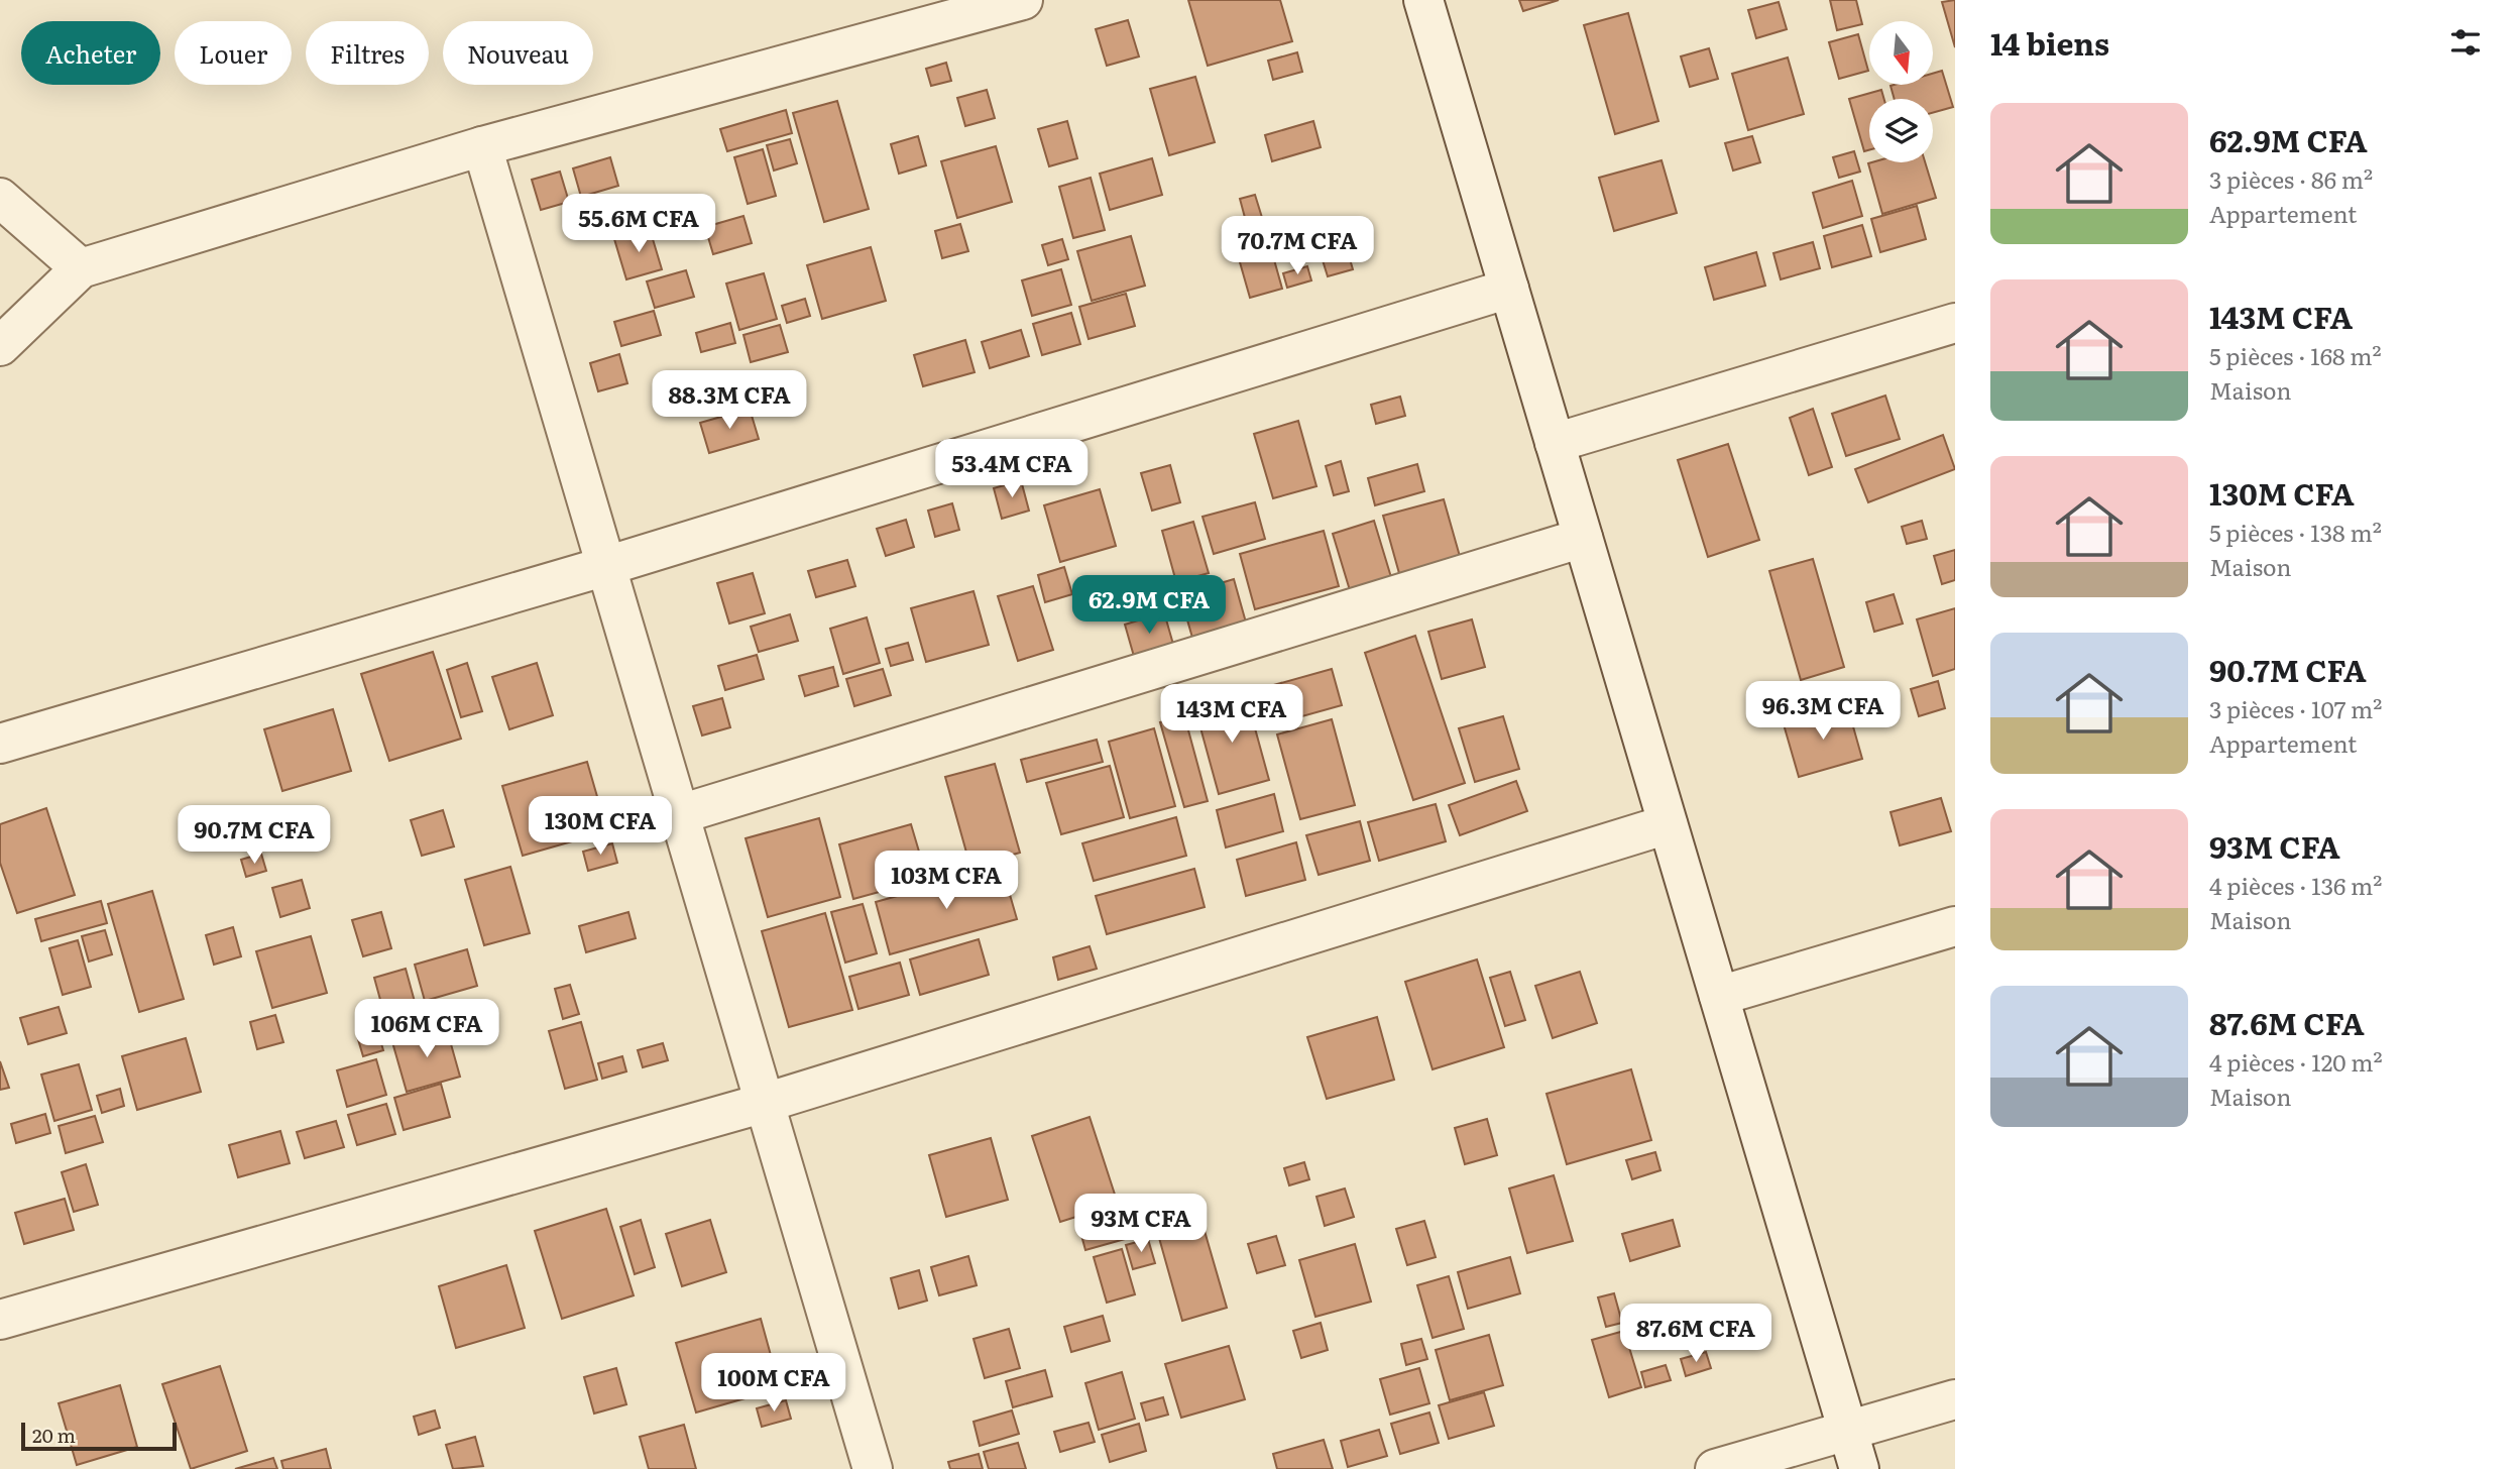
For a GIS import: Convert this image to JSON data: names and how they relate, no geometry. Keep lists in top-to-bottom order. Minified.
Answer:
{"scale_bar":"20 m","north":"bottom","page":{"heading":"14 biens","chip":["Acheter","Louer","Filtres","Nouveau"],"list":[{"name":"62.9M CFA","note":"3 pièces · 86 m² · Appartement"},{"name":"143M CFA","note":"5 pièces · 168 m² · Maison"},{"name":"130M CFA","note":"5 pièces · 138 m² · Maison"},{"name":"90.7M CFA","note":"3 pièces · 107 m² · Appartement"},{"name":"93M CFA","note":"4 pièces · 136 m² · Maison"},{"name":"87.6M CFA","note":"4 pièces · 120 m² · Maison"}],"price":["55.6M CFA","70.7M CFA","88.3M CFA","53.4M CFA","62.9M CFA","96.3M CFA","143M CFA","130M CFA","90.7M CFA","103M CFA","106M CFA","93M CFA","87.6M CFA","100M CFA"],"scale":"20 m"}}
